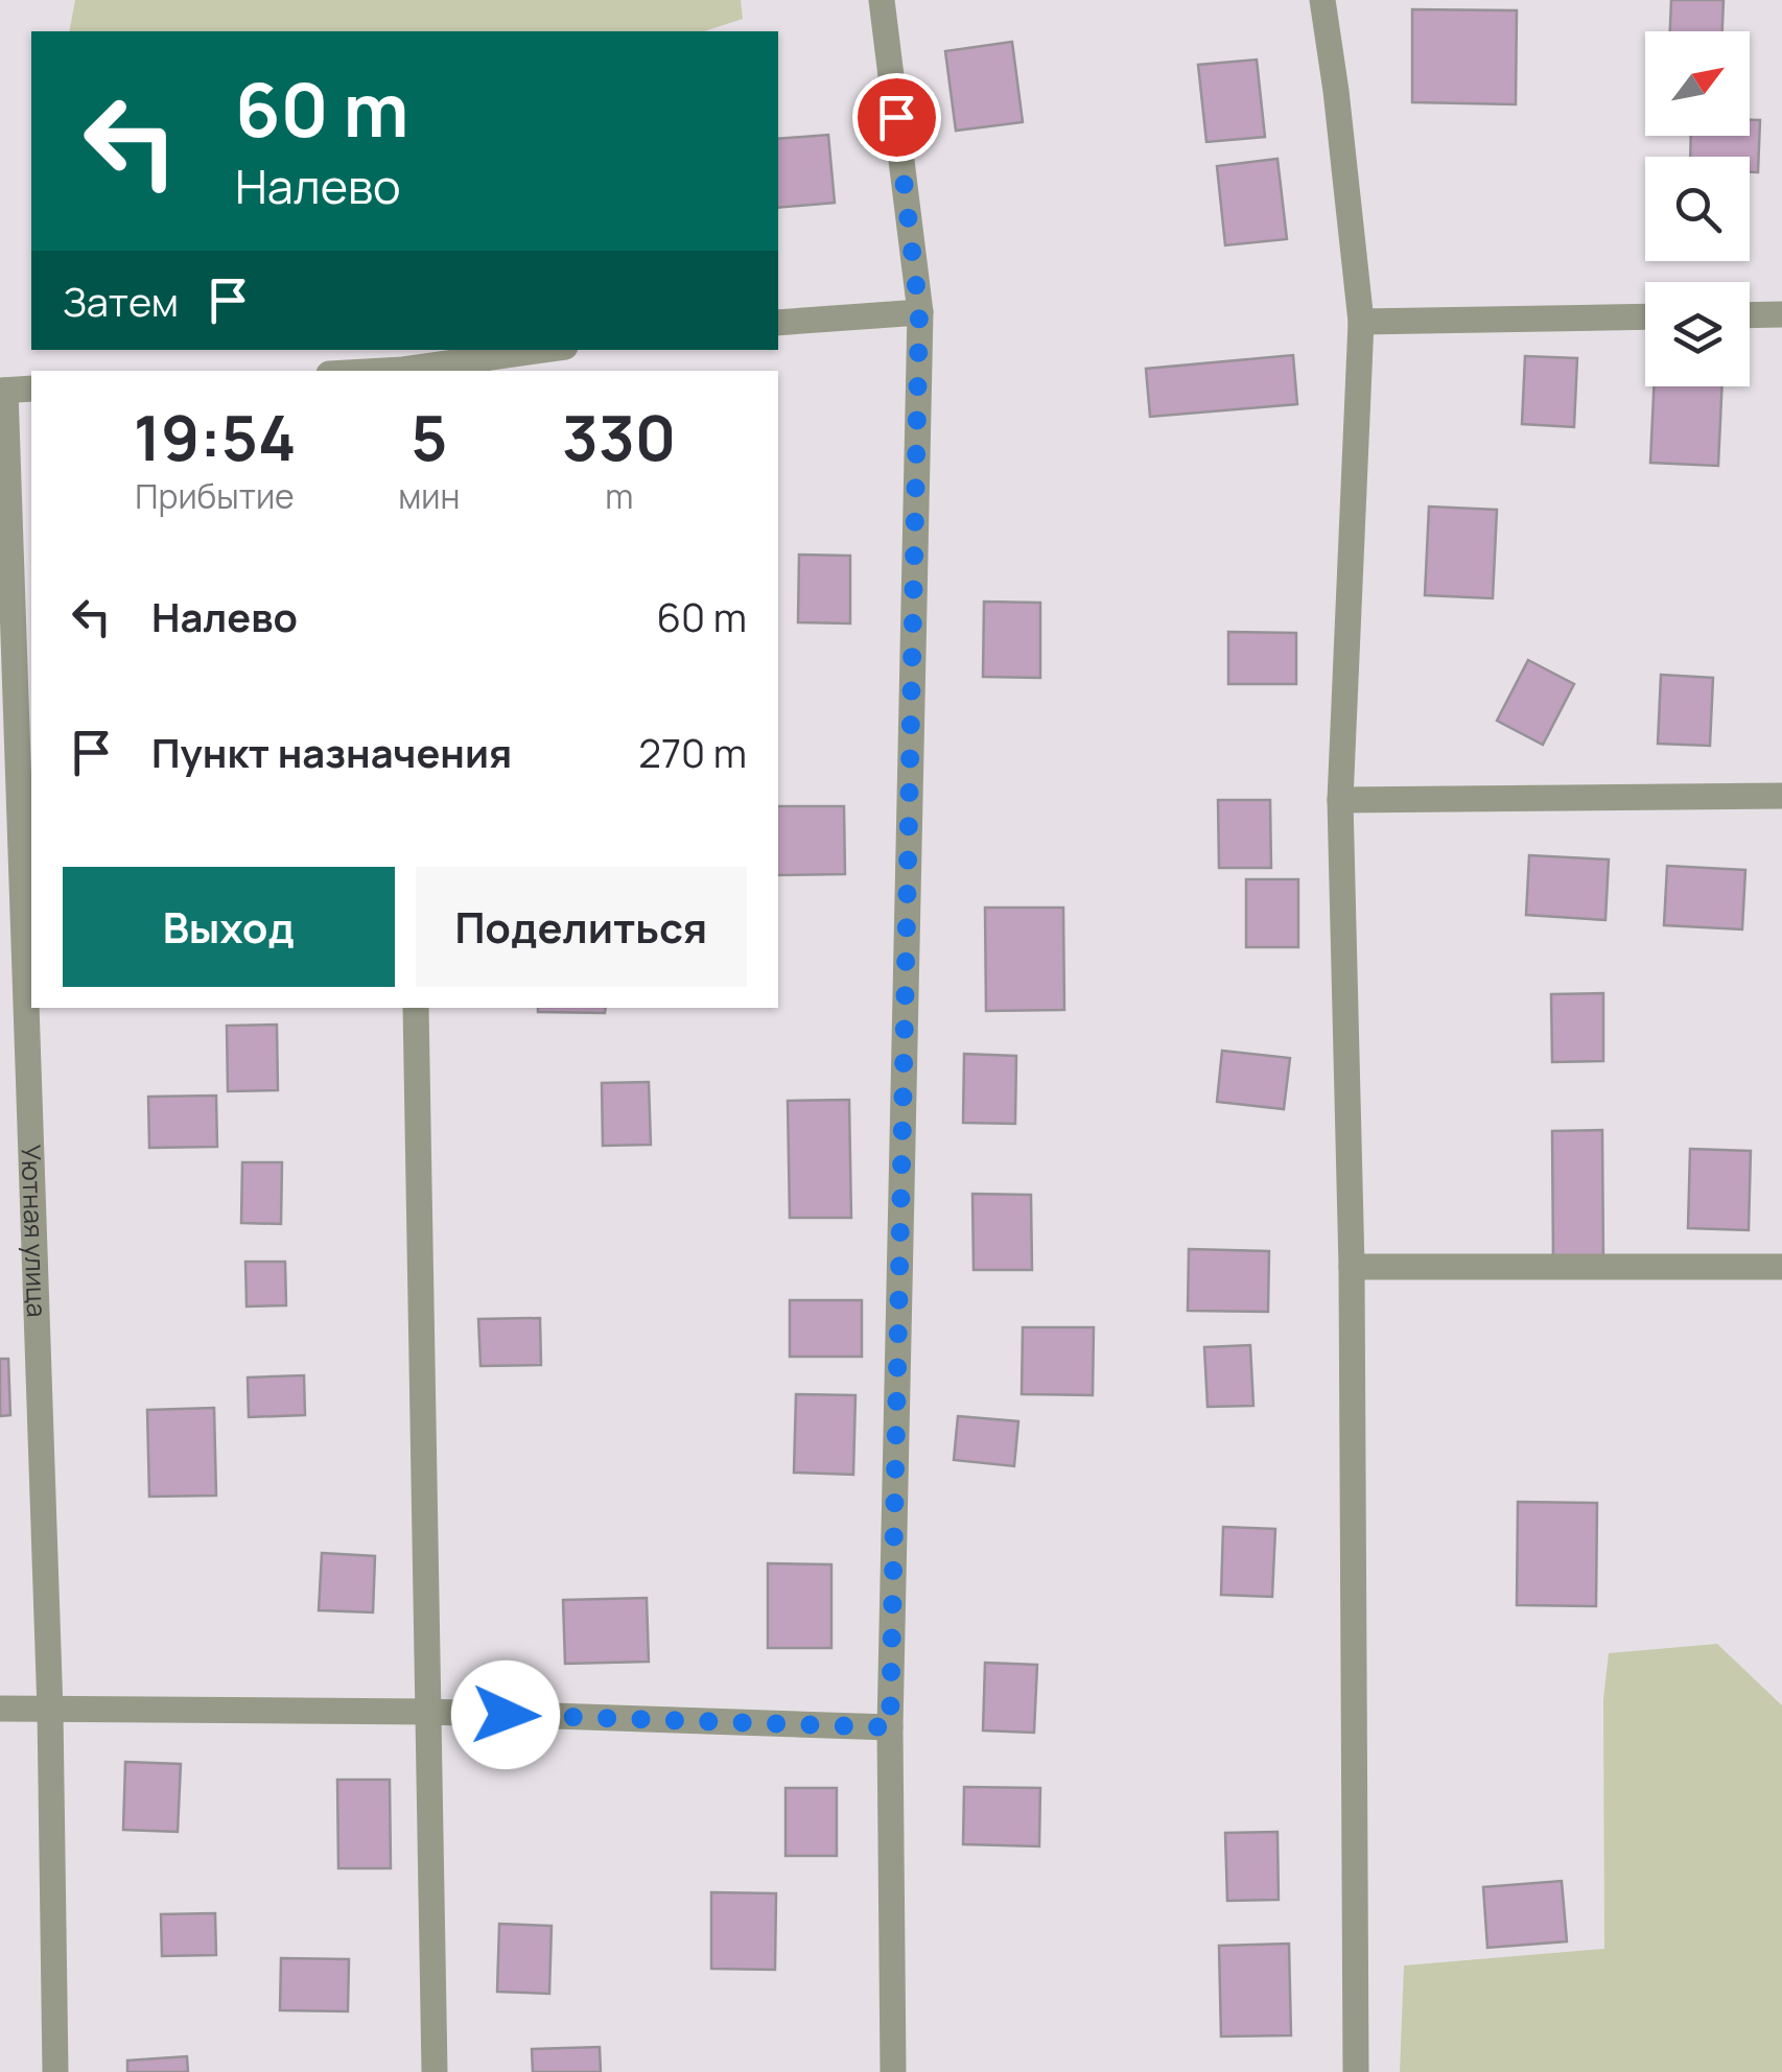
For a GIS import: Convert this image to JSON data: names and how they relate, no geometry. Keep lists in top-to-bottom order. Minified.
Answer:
{"streets":{"street":["Уютная улица"]},"north":"top right","page":{"turn":["60 m","Налево"],"then":"Затем","eta":["19:54","Прибытие","5","мин","330","m"],"list":[{"name":"Налево","value":"60 m"},{"name":"Пункт назначения","value":"270 m"}],"buttons":["Выход","Поделиться"]}}
